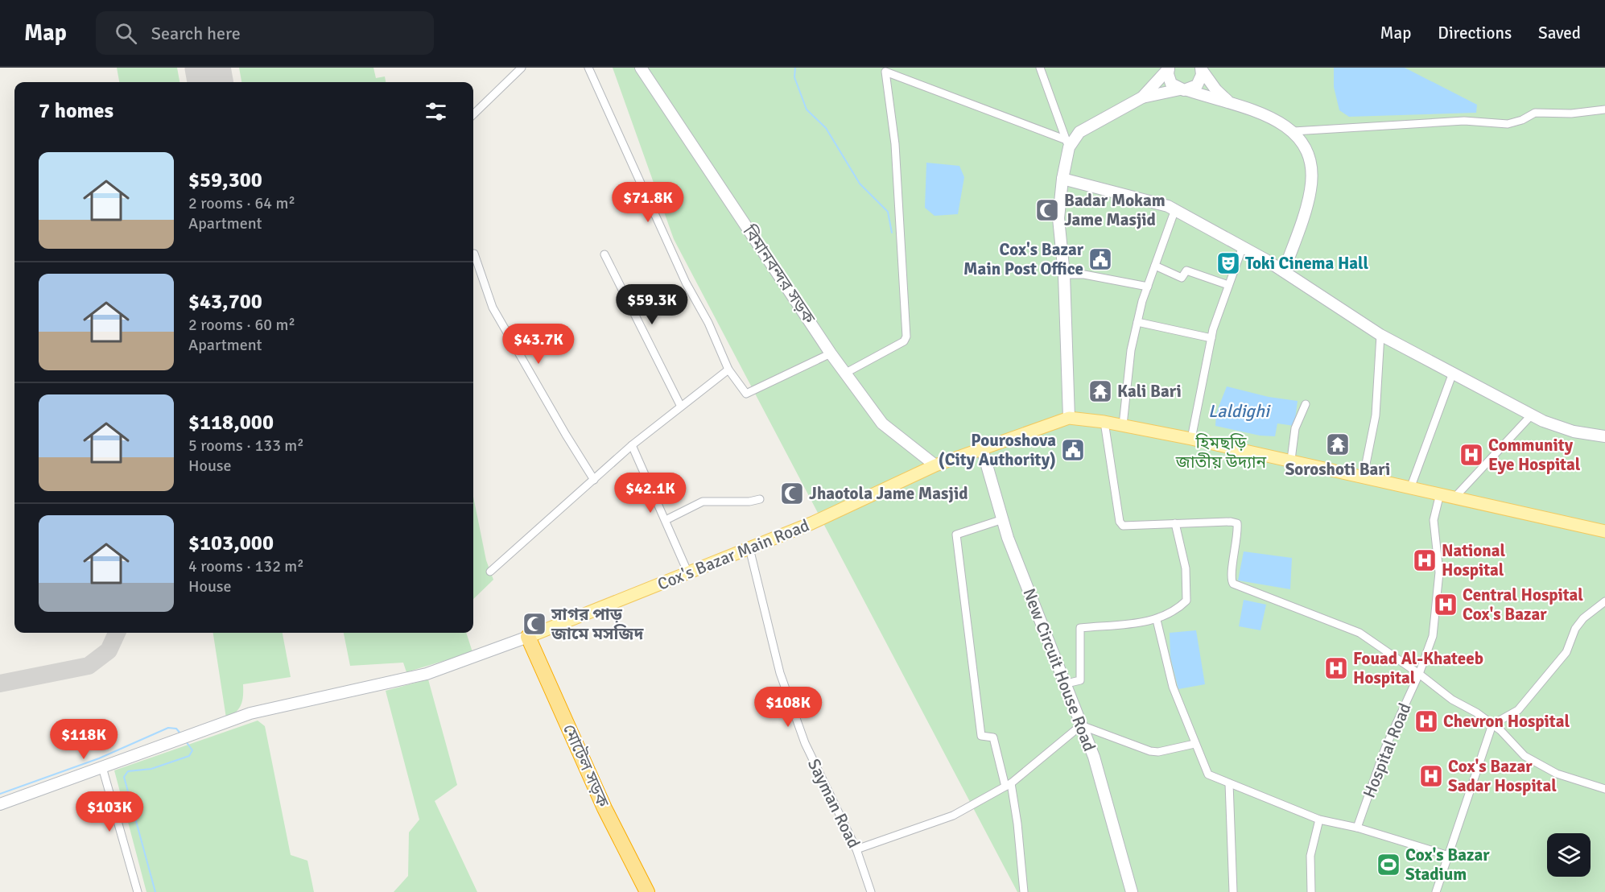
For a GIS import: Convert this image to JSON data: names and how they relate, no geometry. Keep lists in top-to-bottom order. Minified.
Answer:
{"streets":{"highway":["মোটেল সড়ক"],"main road":["Cox's Bazar Main Road"],"street":["বিমানবন্দর সড়ক","New Circuit House Road","Hospital Road","Sayman Road"]},"crossings":[["বিমানবন্দর সড়ক","Cox's Bazar Main Road"],["Cox's Bazar Main Road","New Circuit House Road"],["Cox's Bazar Main Road","মোটেল সড়ক"],["Cox's Bazar Main Road","Sayman Road"]],"water":["Laldighi"],"parks":["হিমছড়ি জাতীয় উদ্যান"],"places":{"mosque":["Badar Mokam Jame Masjid","Jhaotola Jame Masjid","সাগর পাড় জামে মসজিদ"],"public building":["Cox's Bazar Main Post Office","Pouroshova (City Authority)"],"theatre":["Toki Cinema Hall"],"temple":["Kali Bari","Soroshoti Bari"],"hospital":["Community Eye Hospital","National Hospital","Central Hospital Cox's Bazar","Fouad Al-Khateeb Hospital","Chevron Hospital","Cox's Bazar Sadar Hospital"],"sports":["Cox's Bazar Stadium"]},"page":{"header":"Map","search":"Search here","nav":["Map","Directions","Saved"],"heading":"7 homes","list":[{"name":"$59,300","note":"2 rooms · 64 m² · Apartment"},{"name":"$43,700","note":"2 rooms · 60 m² · Apartment"},{"name":"$118,000","note":"5 rooms · 133 m² · House"},{"name":"$103,000","note":"4 rooms · 132 m² · House"}],"price":["$71.8K","$59.3K","$43.7K","$42.1K","$108K","$118K","$103K"]}}
